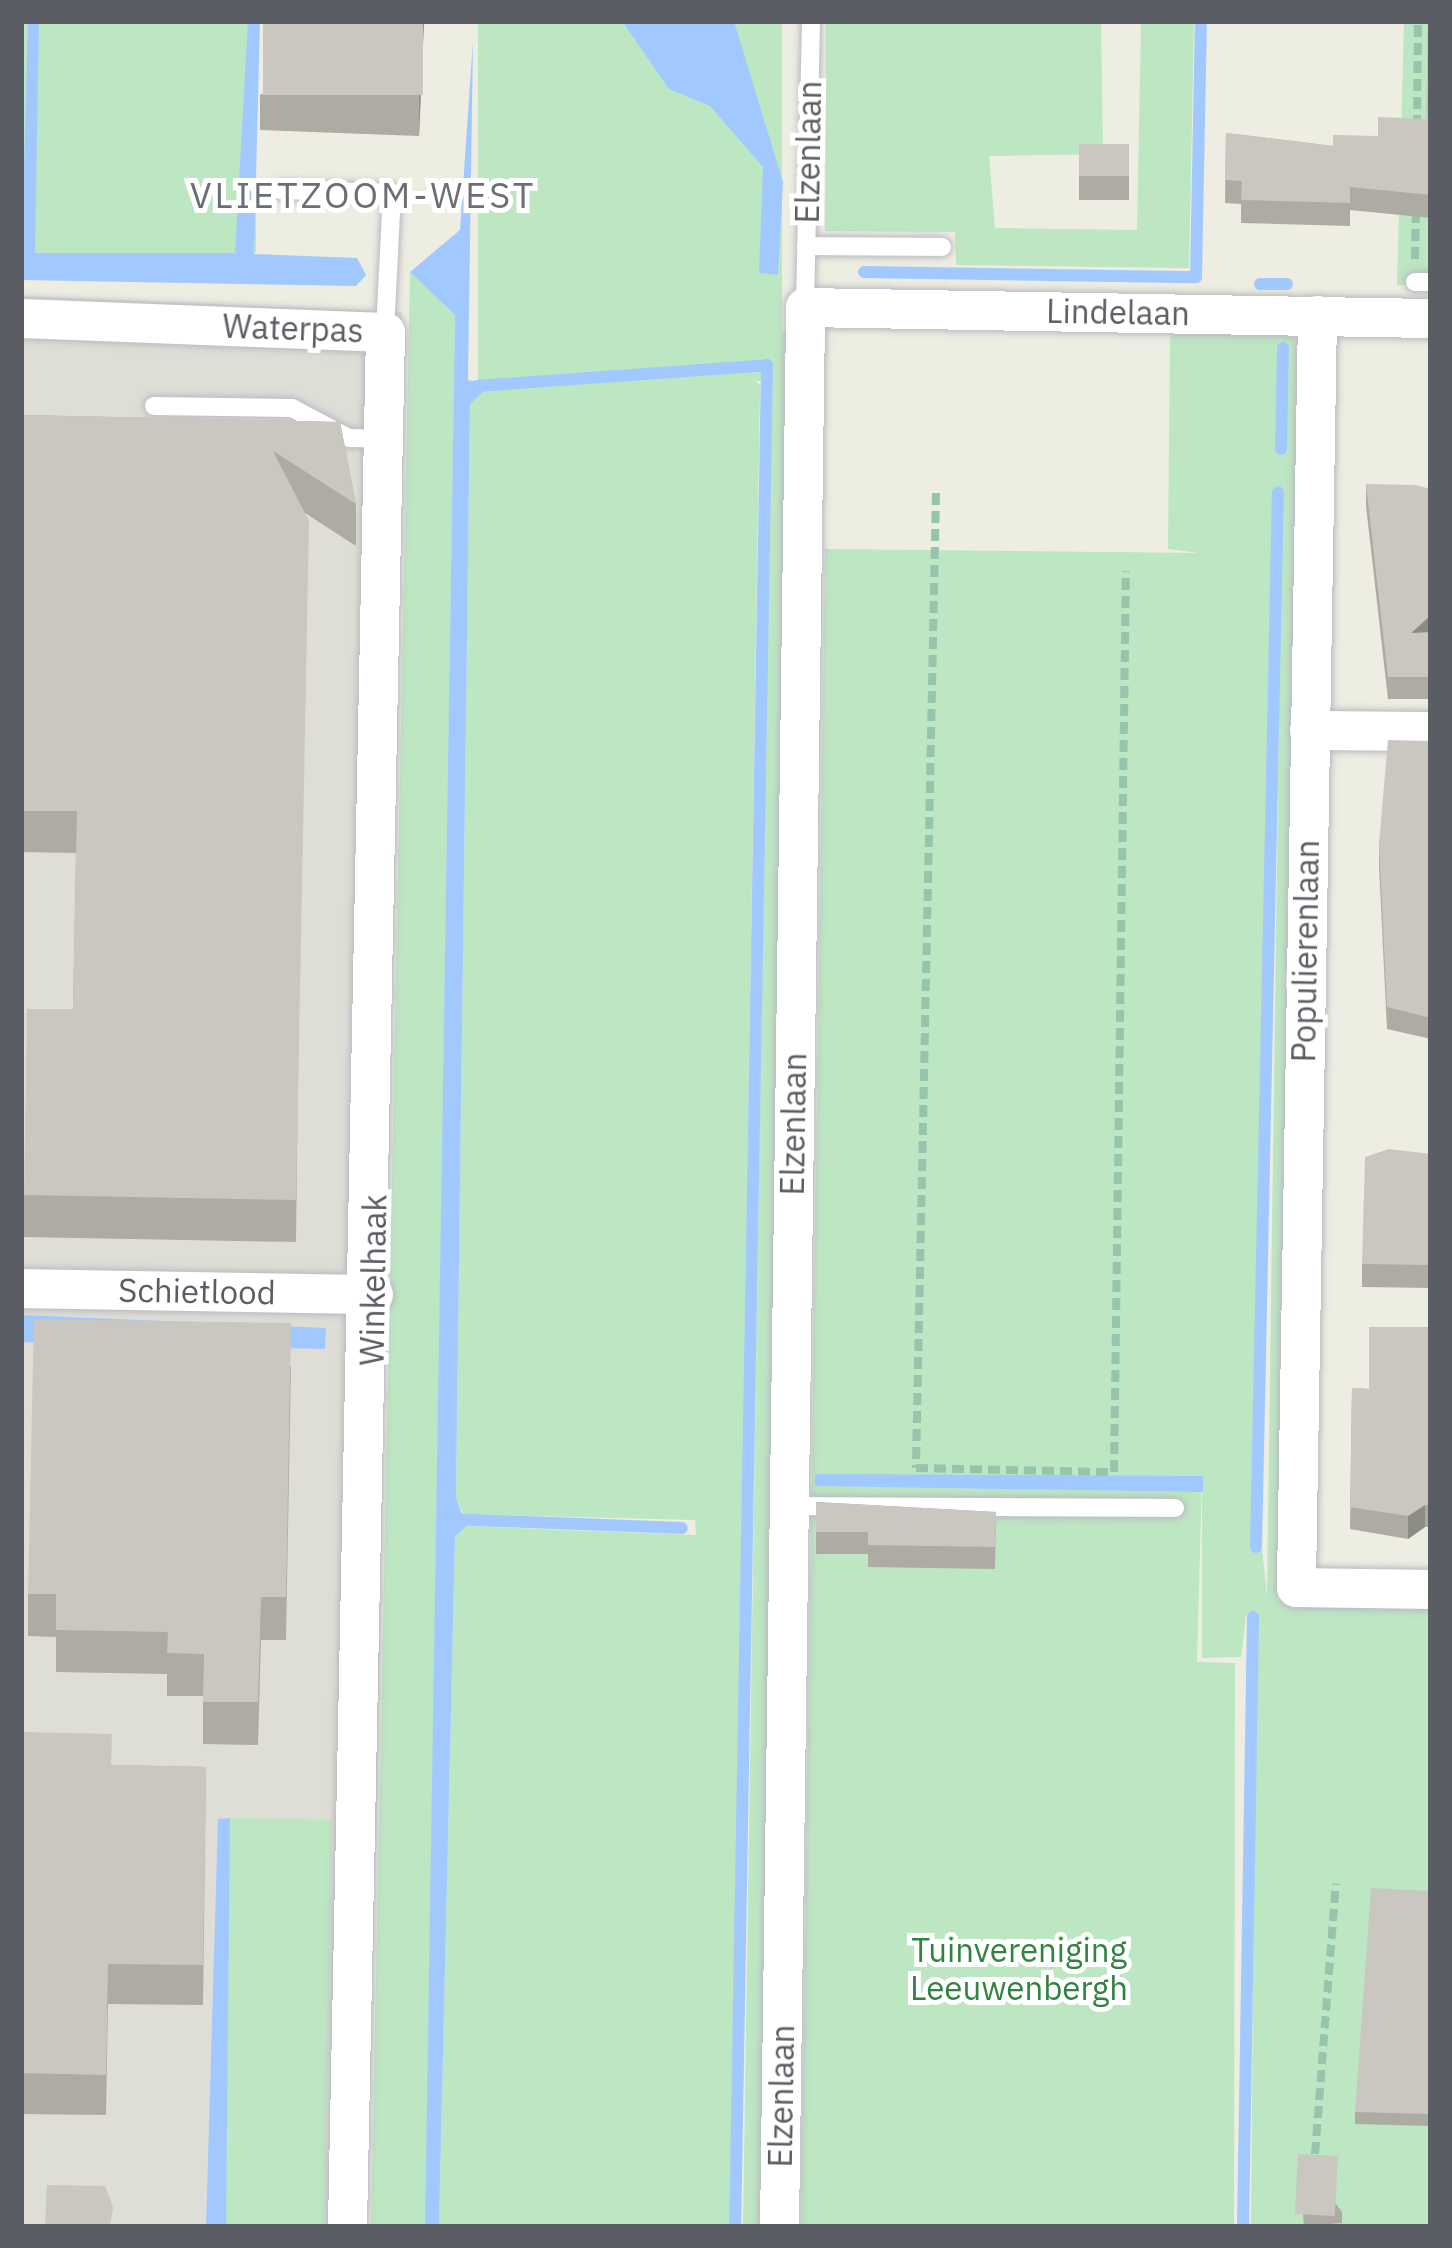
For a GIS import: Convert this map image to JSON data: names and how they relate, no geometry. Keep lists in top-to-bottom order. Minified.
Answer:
{"streets":{"street":["Elzenlaan","Lindelaan","Waterpas","Populierenlaan","Winkelhaak","Schietlood"]},"crossings":[["Elzenlaan","Lindelaan"],["Lindelaan","Populierenlaan"],["Waterpas","Winkelhaak"],["Winkelhaak","Schietlood"]],"districts":["VLIETZOOM-WEST"],"parks":["Tuinvereniging Leeuwenbergh"]}
